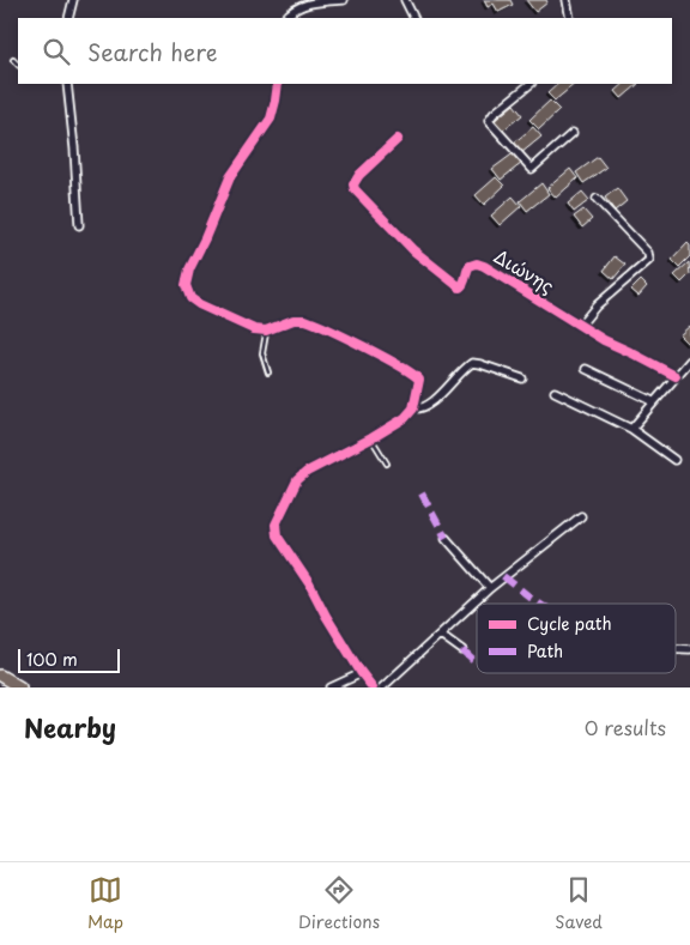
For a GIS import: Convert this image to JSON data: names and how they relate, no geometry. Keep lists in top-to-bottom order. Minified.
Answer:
{"streets":{"street":["Διώνης"]},"legend":["Cycle path","Path"],"scale_bar":"100 m","page":{"search":"Search here","scale":"100 m","heading":["Nearby","0 results"],"nav":["Map","Directions","Saved"]}}
